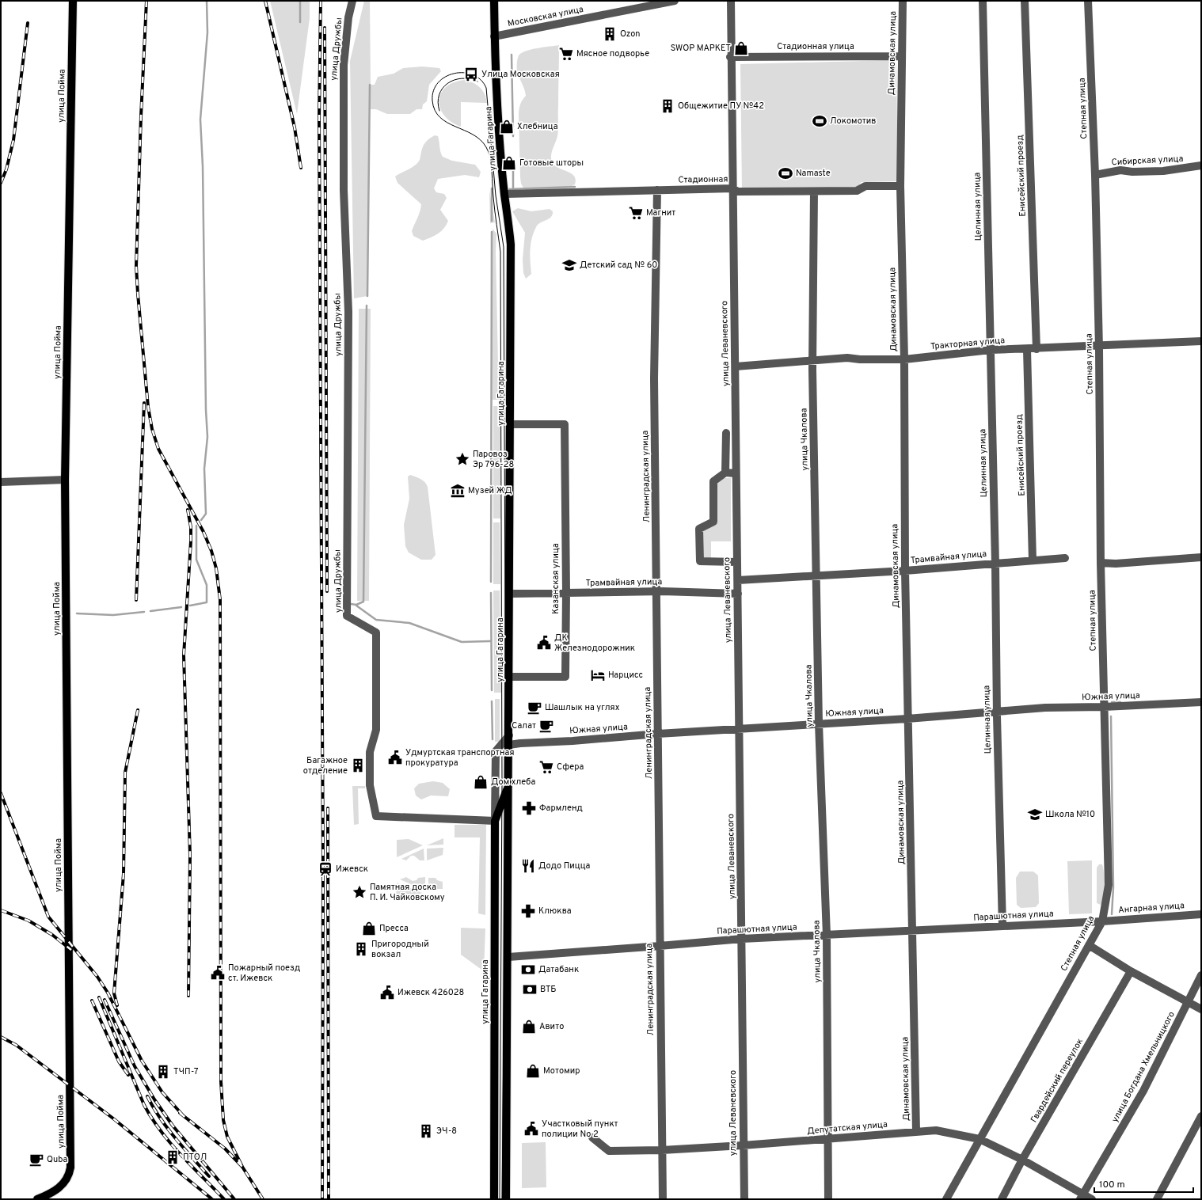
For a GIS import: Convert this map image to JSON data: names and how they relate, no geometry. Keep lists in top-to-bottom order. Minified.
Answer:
{"streets":{"main road":["улица Пойма","улица Гагарина"],"street":["Московская улица","Стадионная улица","улица Дружбы","Динамовская улица","Степная улица","Сибирская улица","Енисейский проезд","Стадионная","Целинная улица","улица Леваневского","Тракторная улица","улица Чкалова","Ленинградская улица","Трамвайная улица","Казанская улица","Южная улица","Ангарная улица","Парашютная улица","улица Богдана Хмельницкого","Гвардейский переулок","Депутатская улица"]},"crossings":[["Московская улица","улица Гагарина"],["Стадионная улица","Динамовская улица"],["Стадионная улица","улица Леваневского"],["улица Дружбы","улица Гагарина"],["Динамовская улица","Стадионная"],["Динамовская улица","Тракторная улица"],["Динамовская улица","Трамвайная улица"],["Динамовская улица","Южная улица"],["Динамовская улица","Парашютная улица"],["Динамовская улица","Депутатская улица"],["Степная улица","Сибирская улица"],["Степная улица","Тракторная улица"],["Степная улица","Южная улица"],["Степная улица","Ангарная улица"],["Степная улица","Парашютная улица"],["Степная улица","Депутатская улица"],["улица Гагарина","Стадионная"],["улица Гагарина","Трамвайная улица"],["улица Гагарина","Казанская улица"],["улица Гагарина","Южная улица"],["улица Гагарина","Парашютная улица"],["Енисейский проезд","Тракторная улица"],["Енисейский проезд","Трамвайная улица"],["Стадионная","улица Леваневского"],["Стадионная","улица Чкалова"],["Стадионная","Ленинградская улица"],["Целинная улица","Тракторная улица"],["Целинная улица","Трамвайная улица"],["Целинная улица","Южная улица"],["Целинная улица","Парашютная улица"],["улица Леваневского","Тракторная улица"],["улица Леваневского","Трамвайная улица"],["улица Леваневского","Южная улица"],["улица Леваневского","Парашютная улица"],["улица Леваневского","Депутатская улица"],["Тракторная улица","улица Чкалова"],["улица Чкалова","Трамвайная улица"],["улица Чкалова","Южная улица"],["улица Чкалова","Парашютная улица"],["улица Чкалова","Депутатская улица"],["Ленинградская улица","Трамвайная улица"],["Ленинградская улица","Южная улица"],["Ленинградская улица","Парашютная улица"],["Ленинградская улица","Депутатская улица"],["Трамвайная улица","Казанская улица"],["Ангарная улица","Парашютная улица"],["улица Богдана Хмельницкого","Депутатская улица"],["Гвардейский переулок","Депутатская улица"]],"places":{"building":["Ozon","Общежитие ПУ №42","Багажное отделение","Пригородный вокзал","ТЧП-7","ЭЧ-8","ПТОЛ"],"shop":["SWOP МАРКЕТ","Хлебница","Готовые шторы","Дом хлеба","Пресса","Авито","Мотомир"],"supermarket":["Мясное подворье","Магнит","Сфера"],"bus stop":["Улица Московская"],"sports":["Локомотив","Namaste"],"school or university":["Детский сад № 60","Школа №10"],"place":["Паровоз Эр 796-28","Памятная доска П. И. Чайковскому"],"museum":["Музей ЖД"],"public building":["ДК Железнодорожник","Удмуртская транспортная прокуратура","Пожарный поезд ст. Ижевск","Ижевск 426028","Участковый пункт полиции No 2"],"hotel":["Нарцисс"],"cafe":["Шашлык на углях","Салат","Quba"],"pharmacy":["Фармленд","Клюква"],"restaurant":["Додо Пицца"],"station":["Ижевск"],"bank":["Датабанк","ВТБ"]},"scale_bar":"100 m"}
